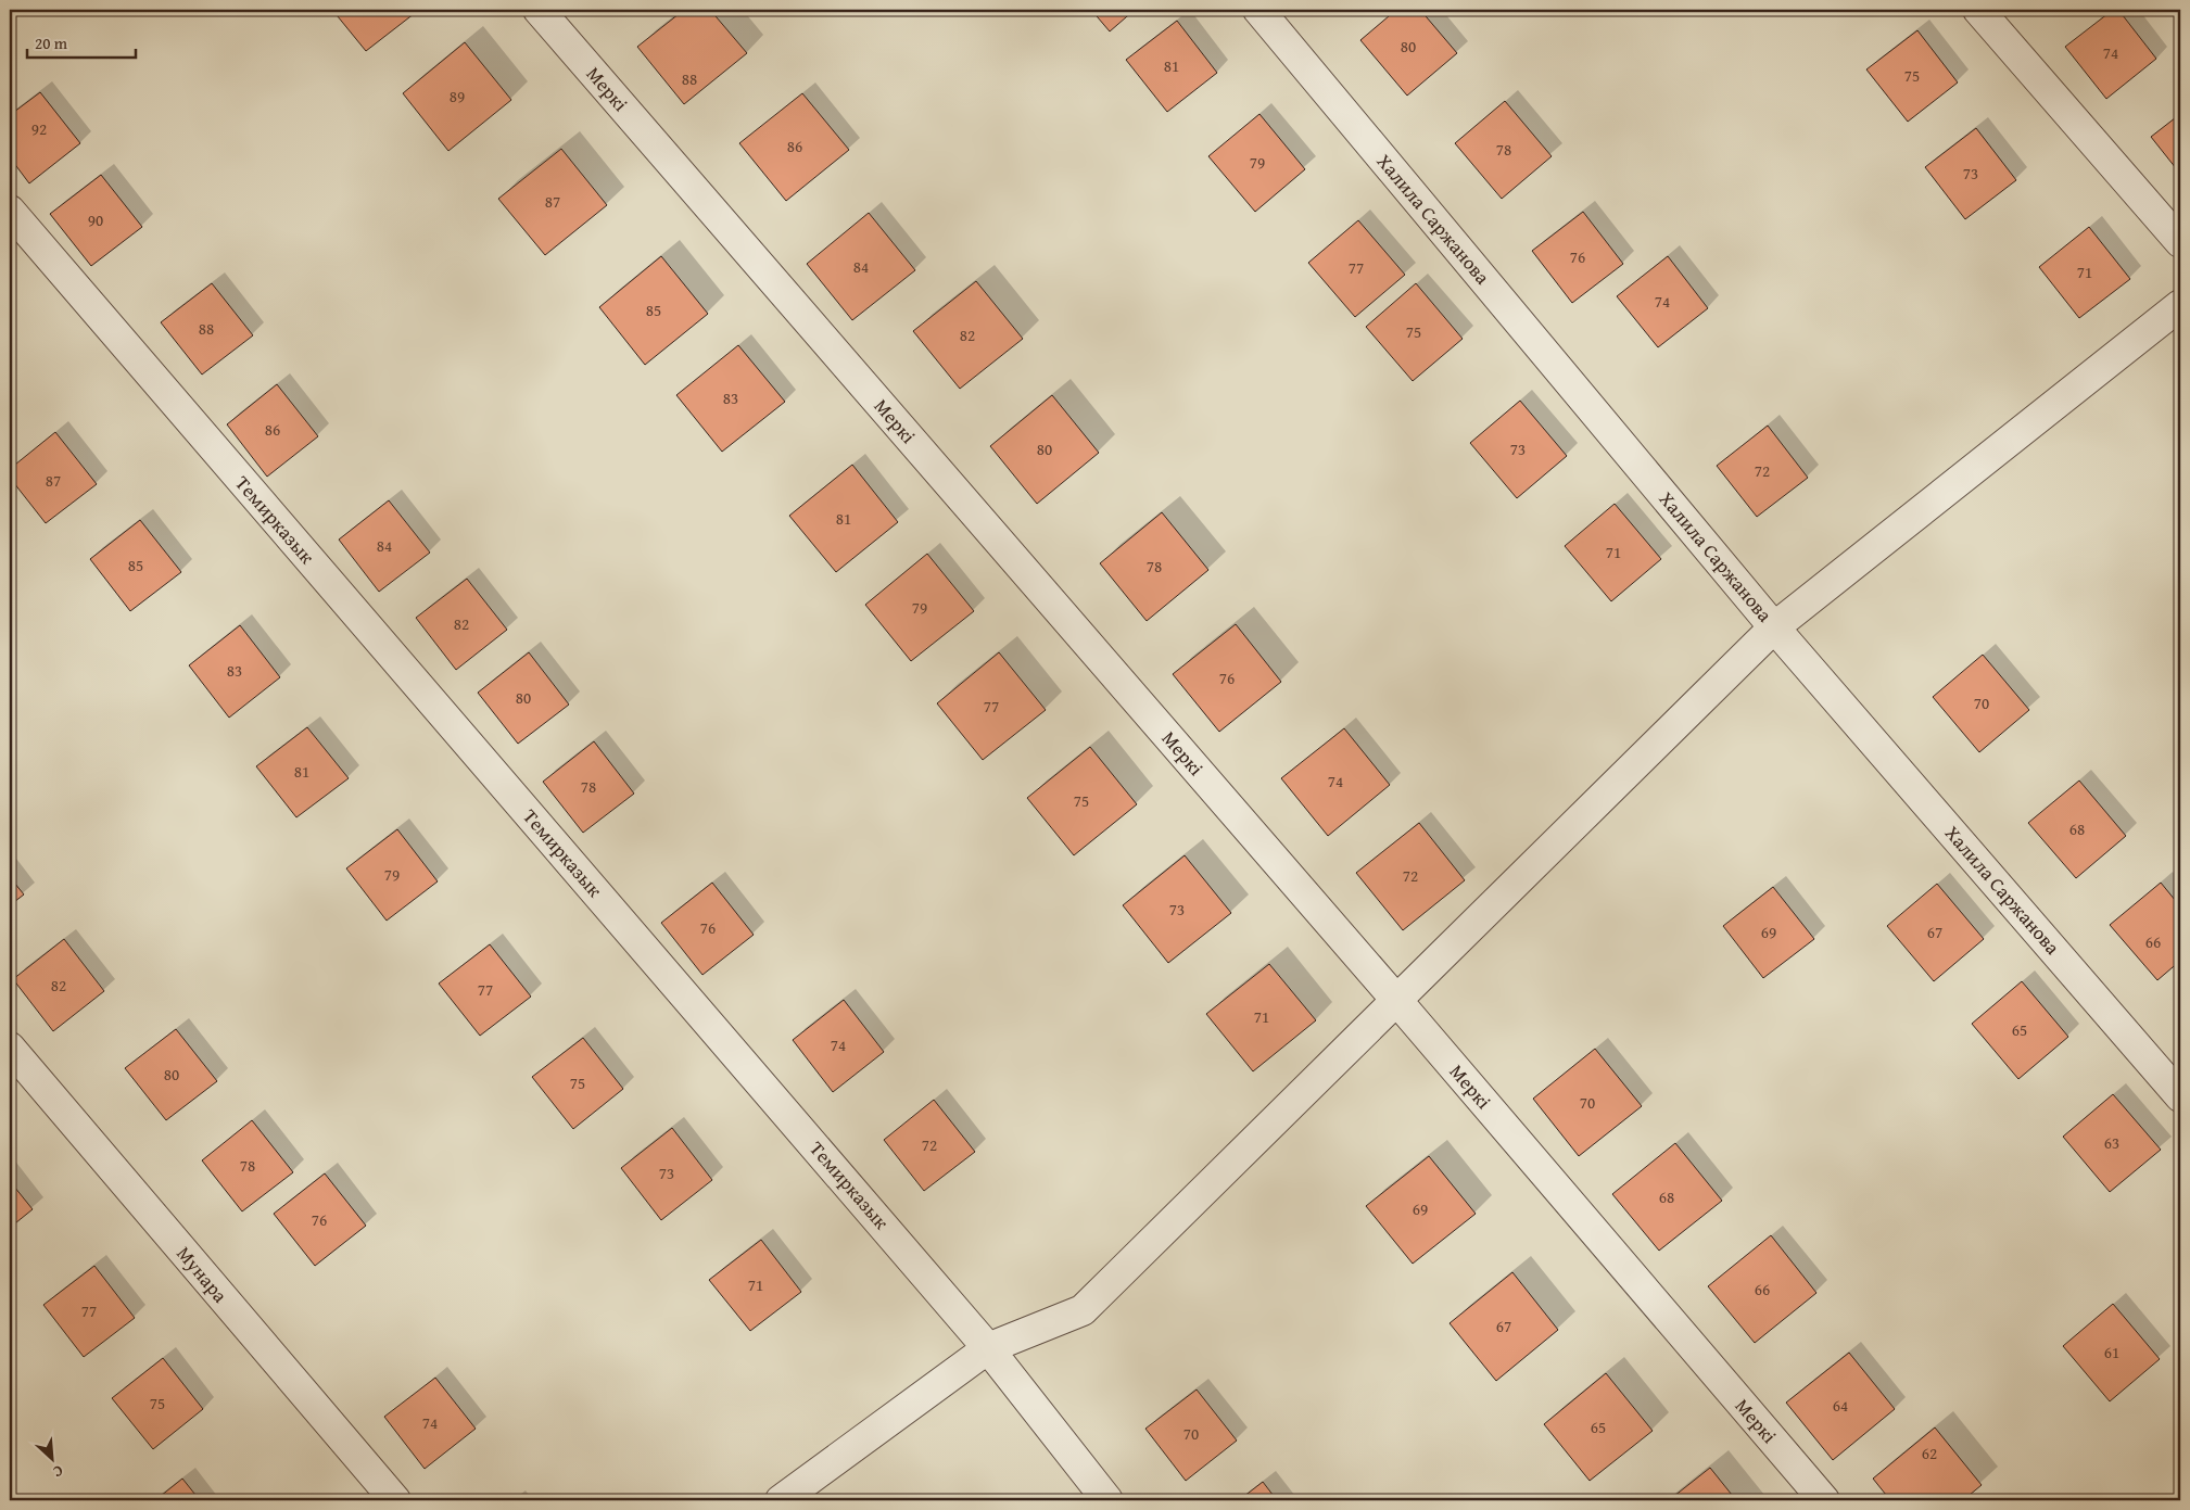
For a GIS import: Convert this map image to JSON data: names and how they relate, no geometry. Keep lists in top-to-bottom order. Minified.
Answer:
{"streets":{"street":["Меркі","Халила Саржанова","Темирказык","Мунара"]},"house_numbers":["80","74","81","75","88","89","92","86","78","79","73","87","90","76","84","77","71","74","85","88","75","82","83","86","80","73","72","87","81","84","71","85","78","79","82","83","76","80","70","77","81","74","78","75","68","79","72","73","76","69","67","66","82","77","71","65","74","80","75","70","63","72","78","73","68","69","76","71","66","77","67","61","75","64","74","65","70","62"],"scale_bar":"20 m","north":"bottom right"}
